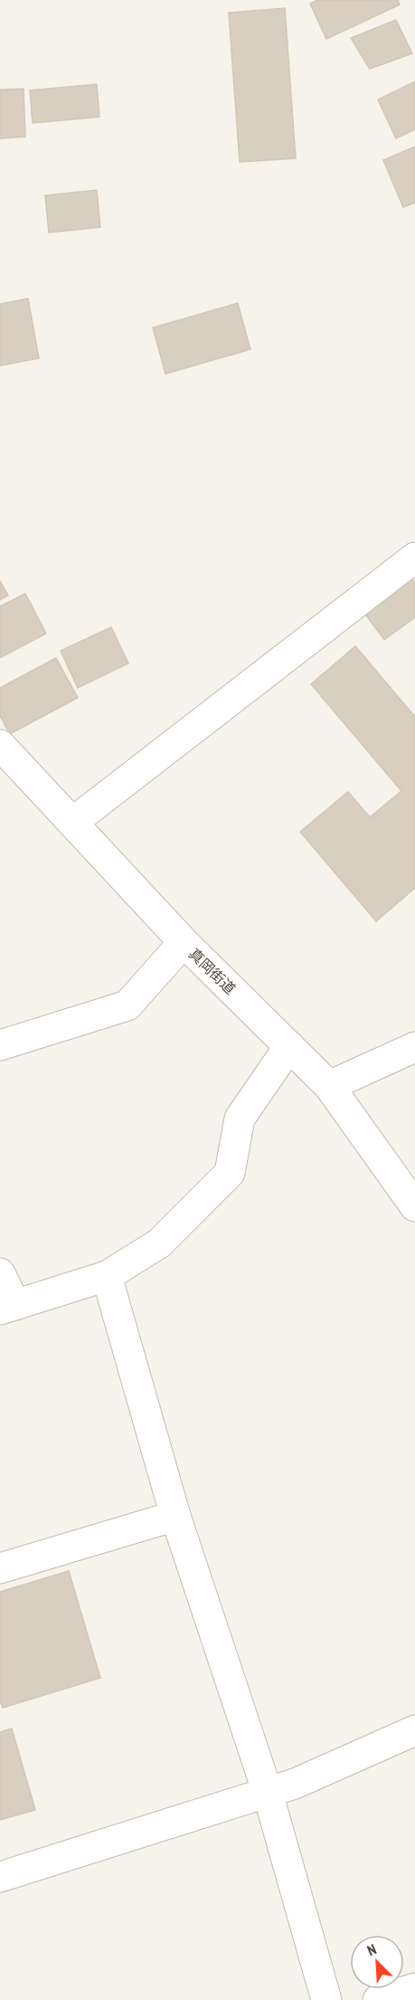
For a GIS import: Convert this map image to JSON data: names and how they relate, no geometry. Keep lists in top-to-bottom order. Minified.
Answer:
{"streets":{"street":["真岡街道"]},"north":"top left"}
